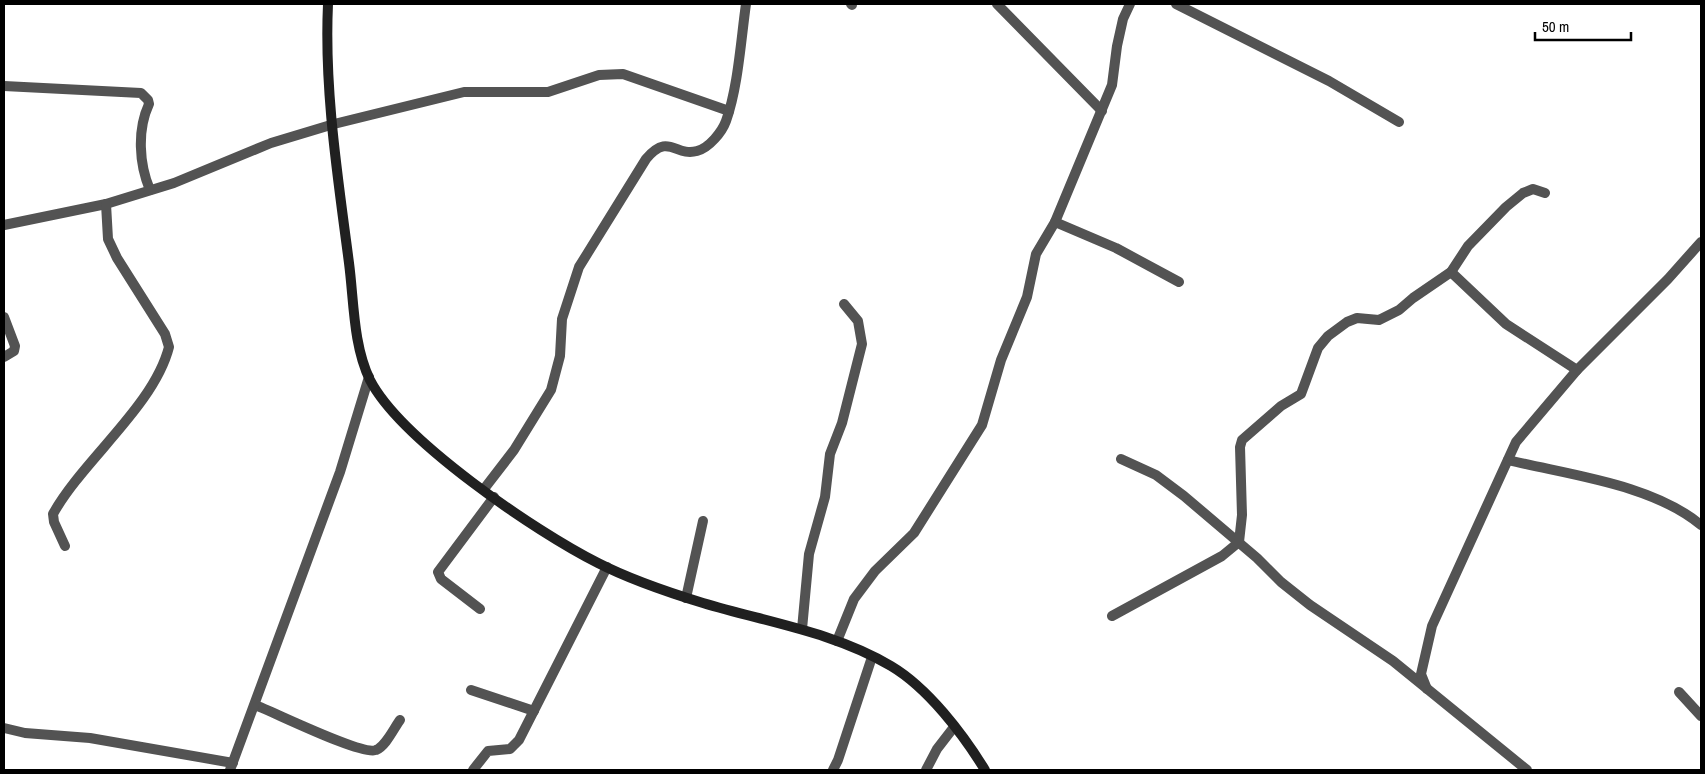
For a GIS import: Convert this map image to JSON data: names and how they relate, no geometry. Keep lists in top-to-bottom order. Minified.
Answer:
{"scale_bar":"50 m"}
